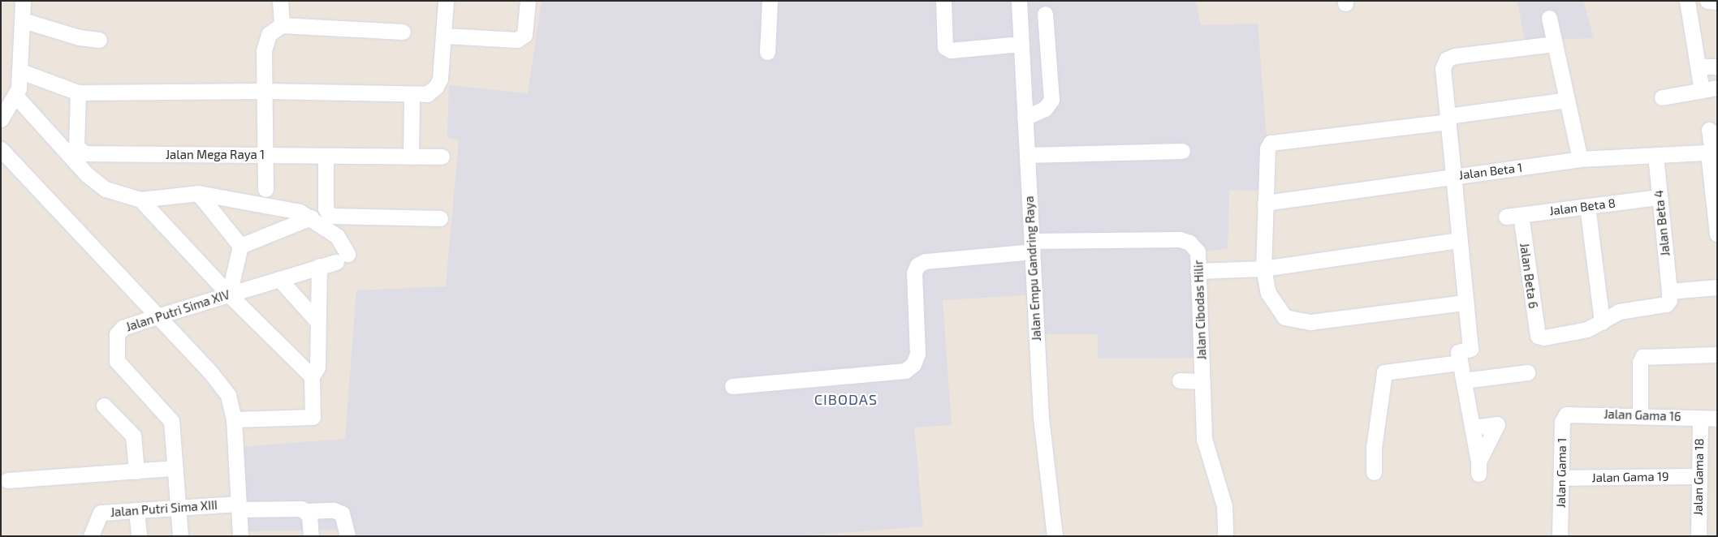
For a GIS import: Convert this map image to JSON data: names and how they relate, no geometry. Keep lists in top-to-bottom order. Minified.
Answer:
{"streets":{"street":["Jalan Mega Raya 1","Jalan Beta 1","Jalan Beta 8","Jalan Beta 4","Jalan Empu Gandring Raya","Jalan Beta 6","Jalan Cibodas Hilir","Jalan Putri Sima XIV","Jalan Gama 16","Jalan Gama 1","Jalan Gama 19","Jalan Gama 18","Jalan Putri Sima XIII"]},"crossings":[["Jalan Beta 1","Jalan Beta 4"],["Jalan Beta 8","Jalan Beta 4"],["Jalan Beta 8","Jalan Beta 6"],["Jalan Empu Gandring Raya","Jalan Cibodas Hilir"],["Jalan Putri Sima XIV","Jalan Putri Sima XIII"],["Jalan Gama 16","Jalan Gama 1"],["Jalan Gama 16","Jalan Gama 18"],["Jalan Gama 1","Jalan Gama 19"],["Jalan Gama 19","Jalan Gama 18"]],"districts":["CIBODAS"]}
